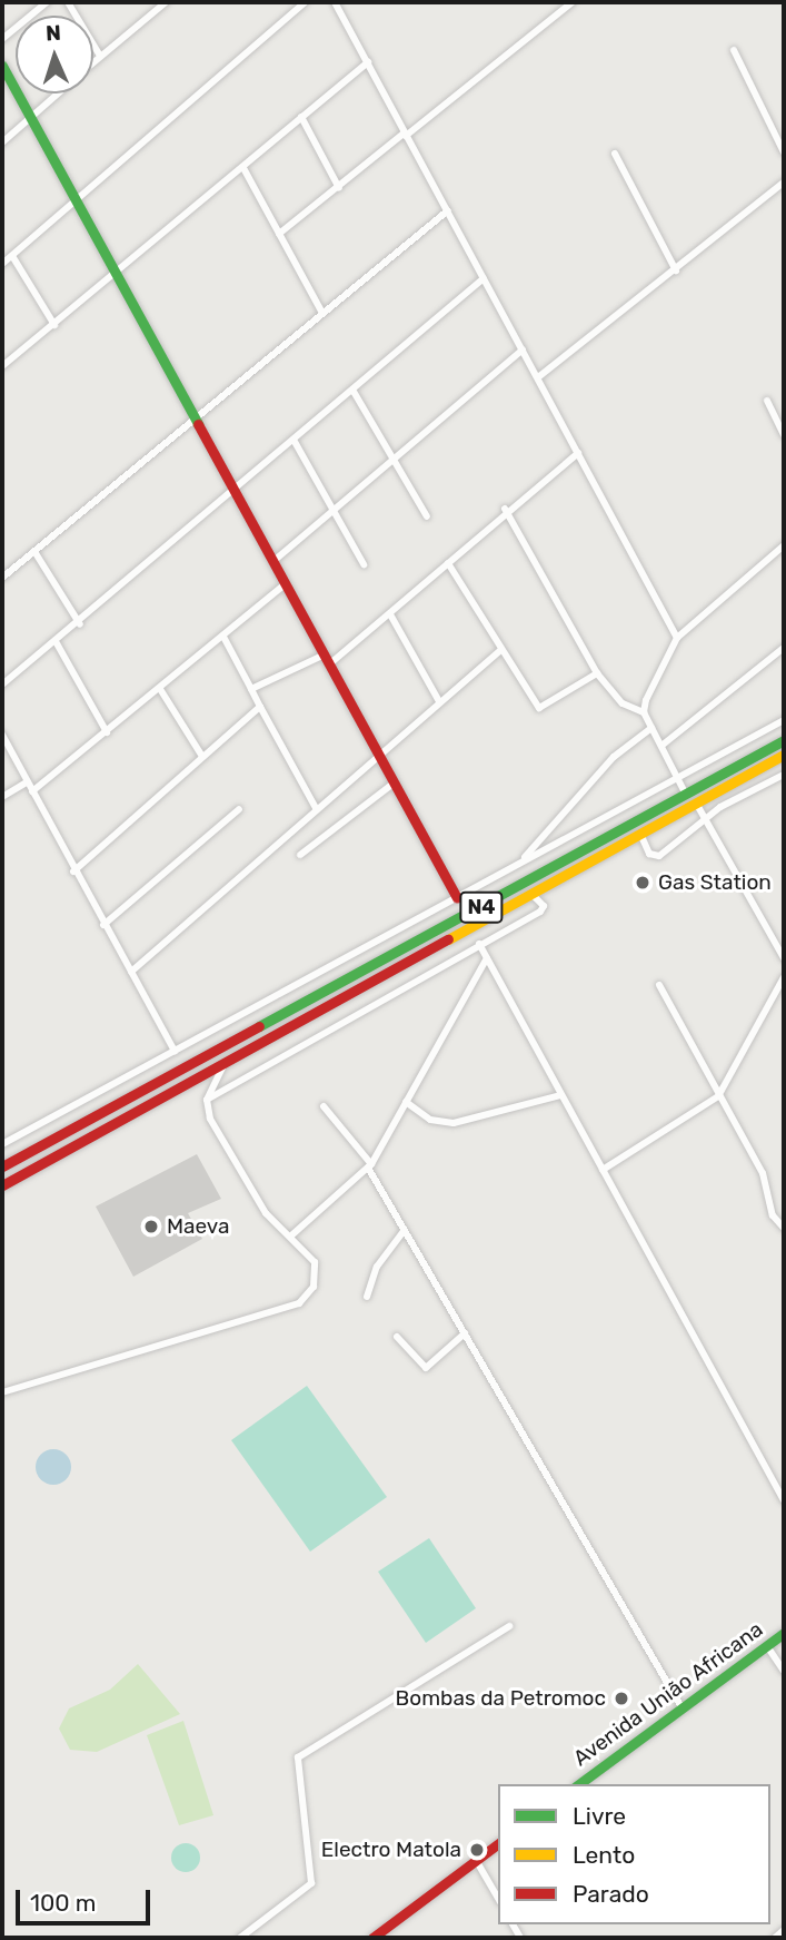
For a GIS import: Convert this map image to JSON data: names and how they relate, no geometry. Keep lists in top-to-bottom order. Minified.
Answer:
{"streets":{"main road":["N4","Avenida União Africana"]},"places":["Gas Station","Maeva","Bombas da Petromoc","Electro Matola"],"legend":["Livre","Lento","Parado"],"scale_bar":"100 m","north":"top"}
